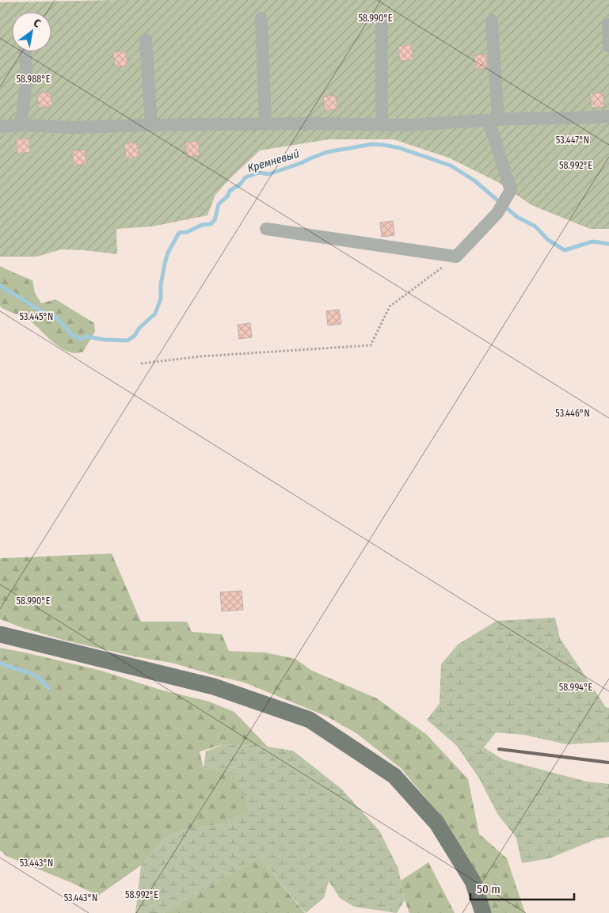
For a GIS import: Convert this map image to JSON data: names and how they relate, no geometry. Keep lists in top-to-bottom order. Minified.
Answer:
{"water":["Кремневый"],"scale_bar":"50 m","north":"top right","coordinates":["58.990°E","58.988°E","53.447°N","58.992°E","53.445°N","53.446°N","58.994°E","53.443°N"]}
